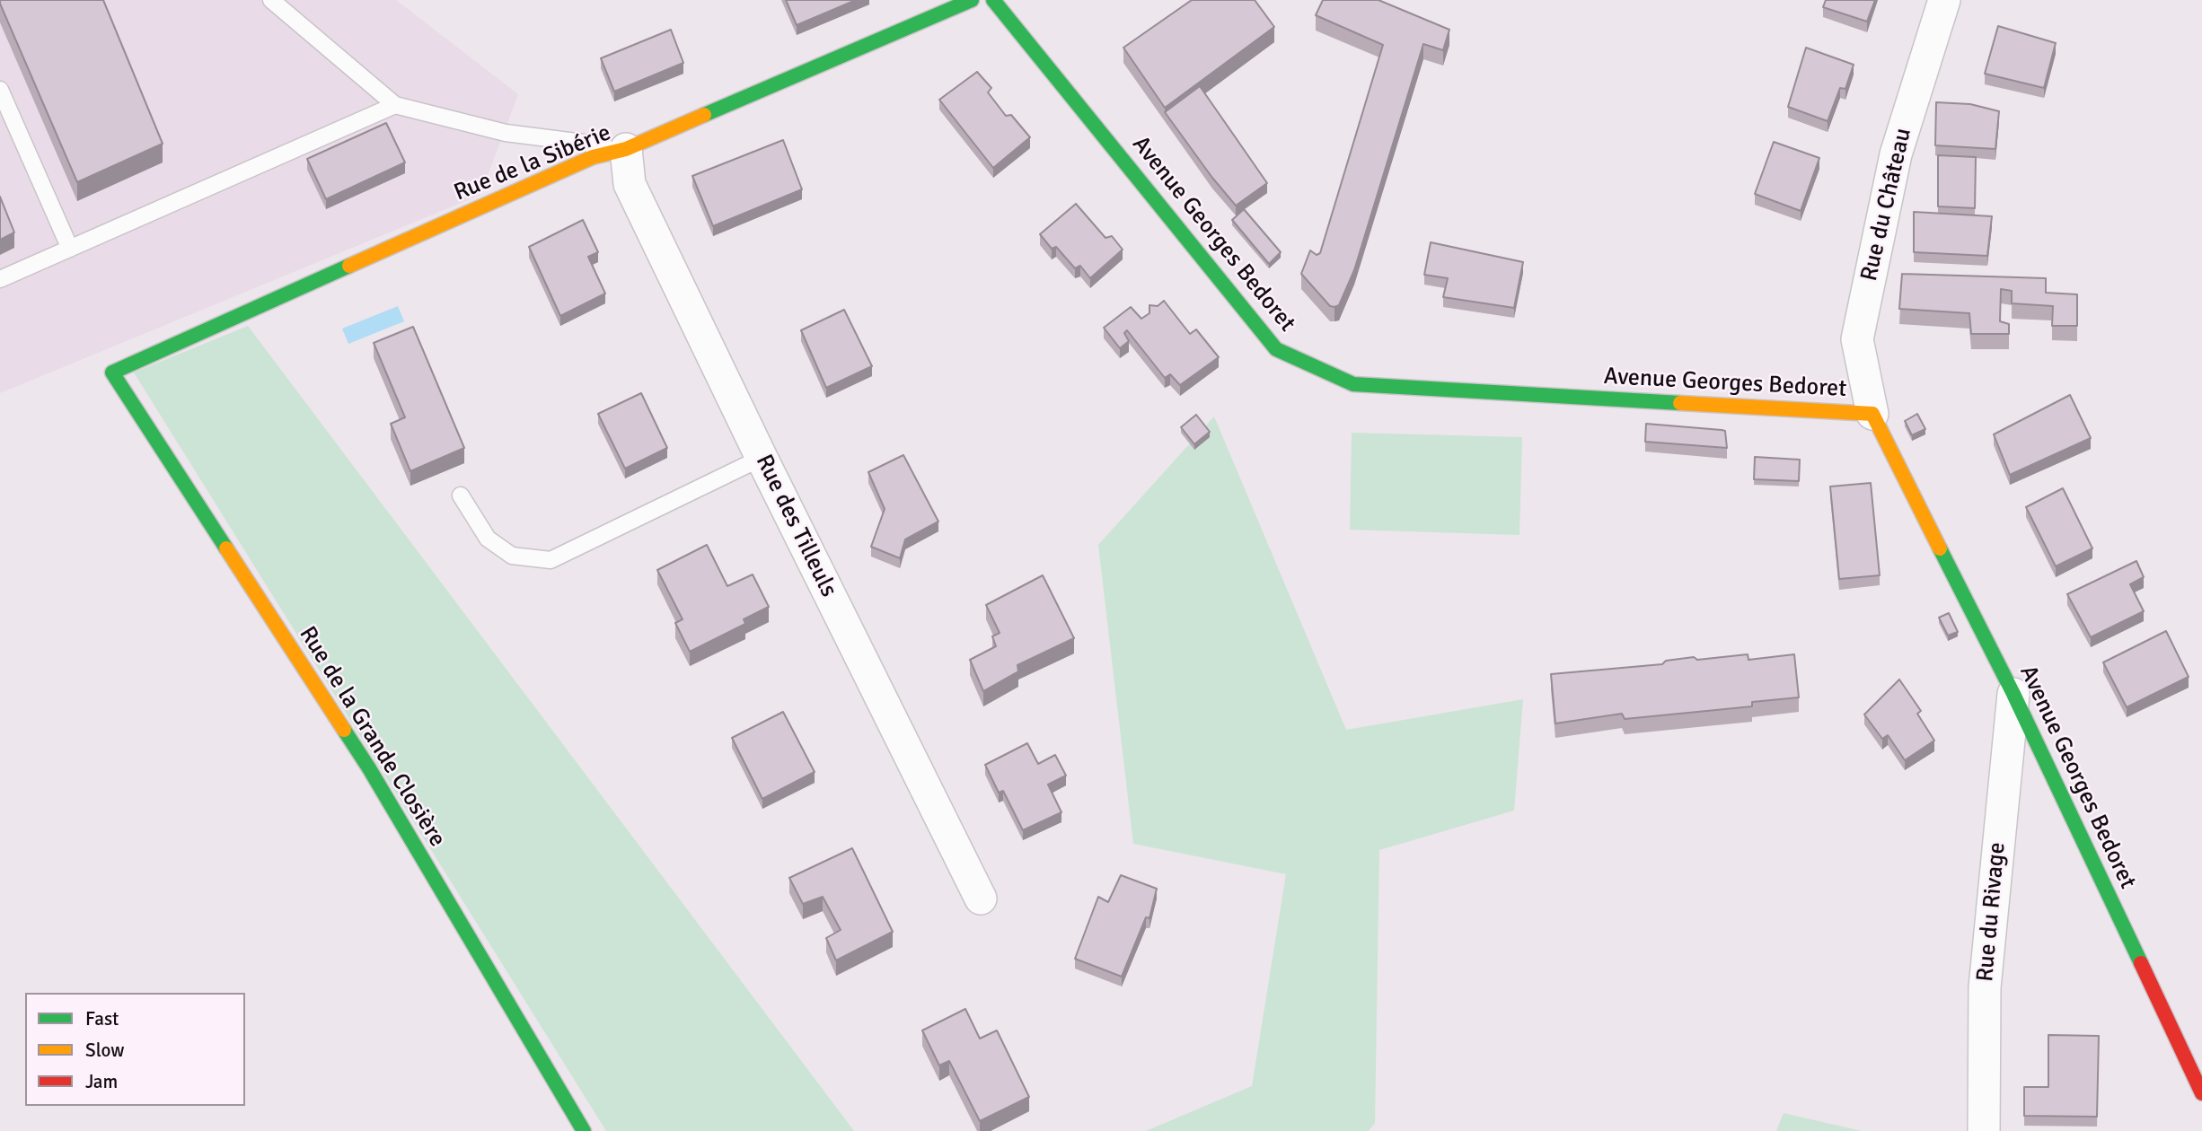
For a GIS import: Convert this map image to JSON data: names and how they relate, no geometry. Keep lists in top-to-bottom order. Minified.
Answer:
{"streets":{"street":["Rue de la Sibérie","Rue du Château","Avenue Georges Bedoret","Rue des Tilleuls","Rue de la Grande Closière","Rue du Rivage"]},"crossings":[["Rue de la Sibérie","Rue des Tilleuls"],["Rue de la Sibérie","Rue de la Grande Closière"],["Rue du Château","Avenue Georges Bedoret"],["Avenue Georges Bedoret","Rue du Rivage"]],"legend":["Fast","Slow","Jam"]}
